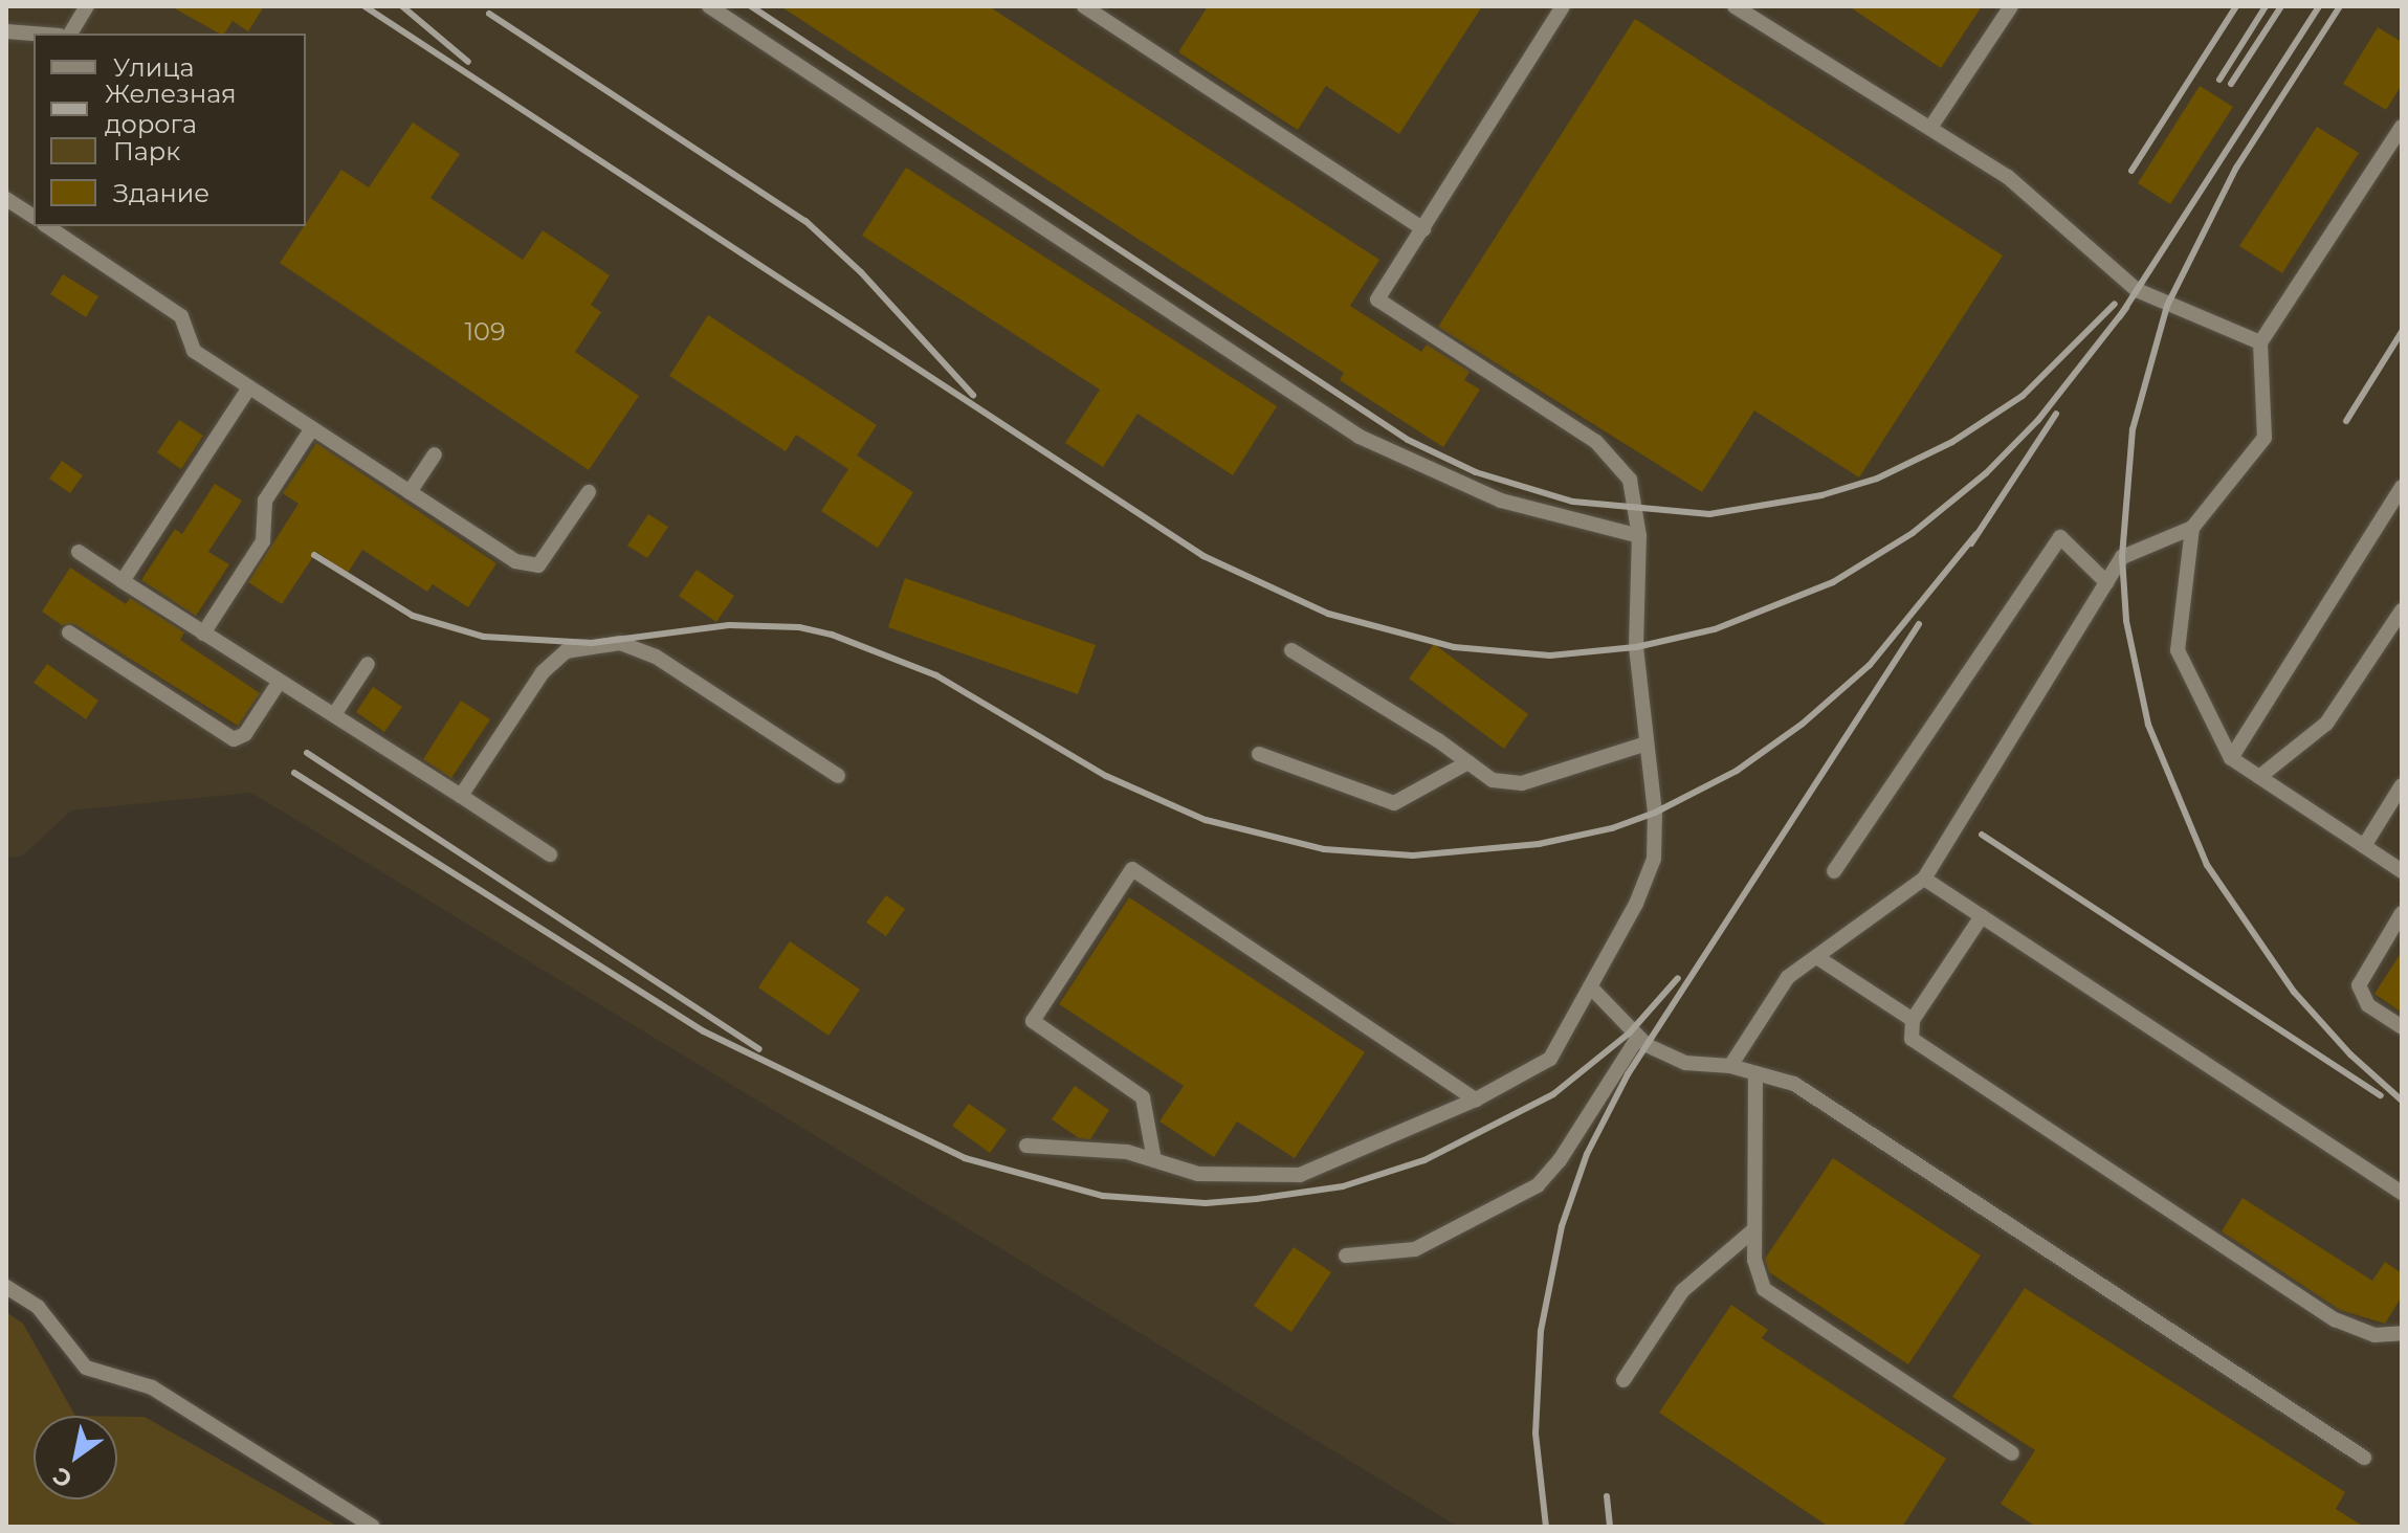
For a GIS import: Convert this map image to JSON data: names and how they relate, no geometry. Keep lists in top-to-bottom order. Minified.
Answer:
{"house_numbers":["109"],"legend":["Улица","Железная дорога","Парк","Здание"],"north":"bottom left"}
